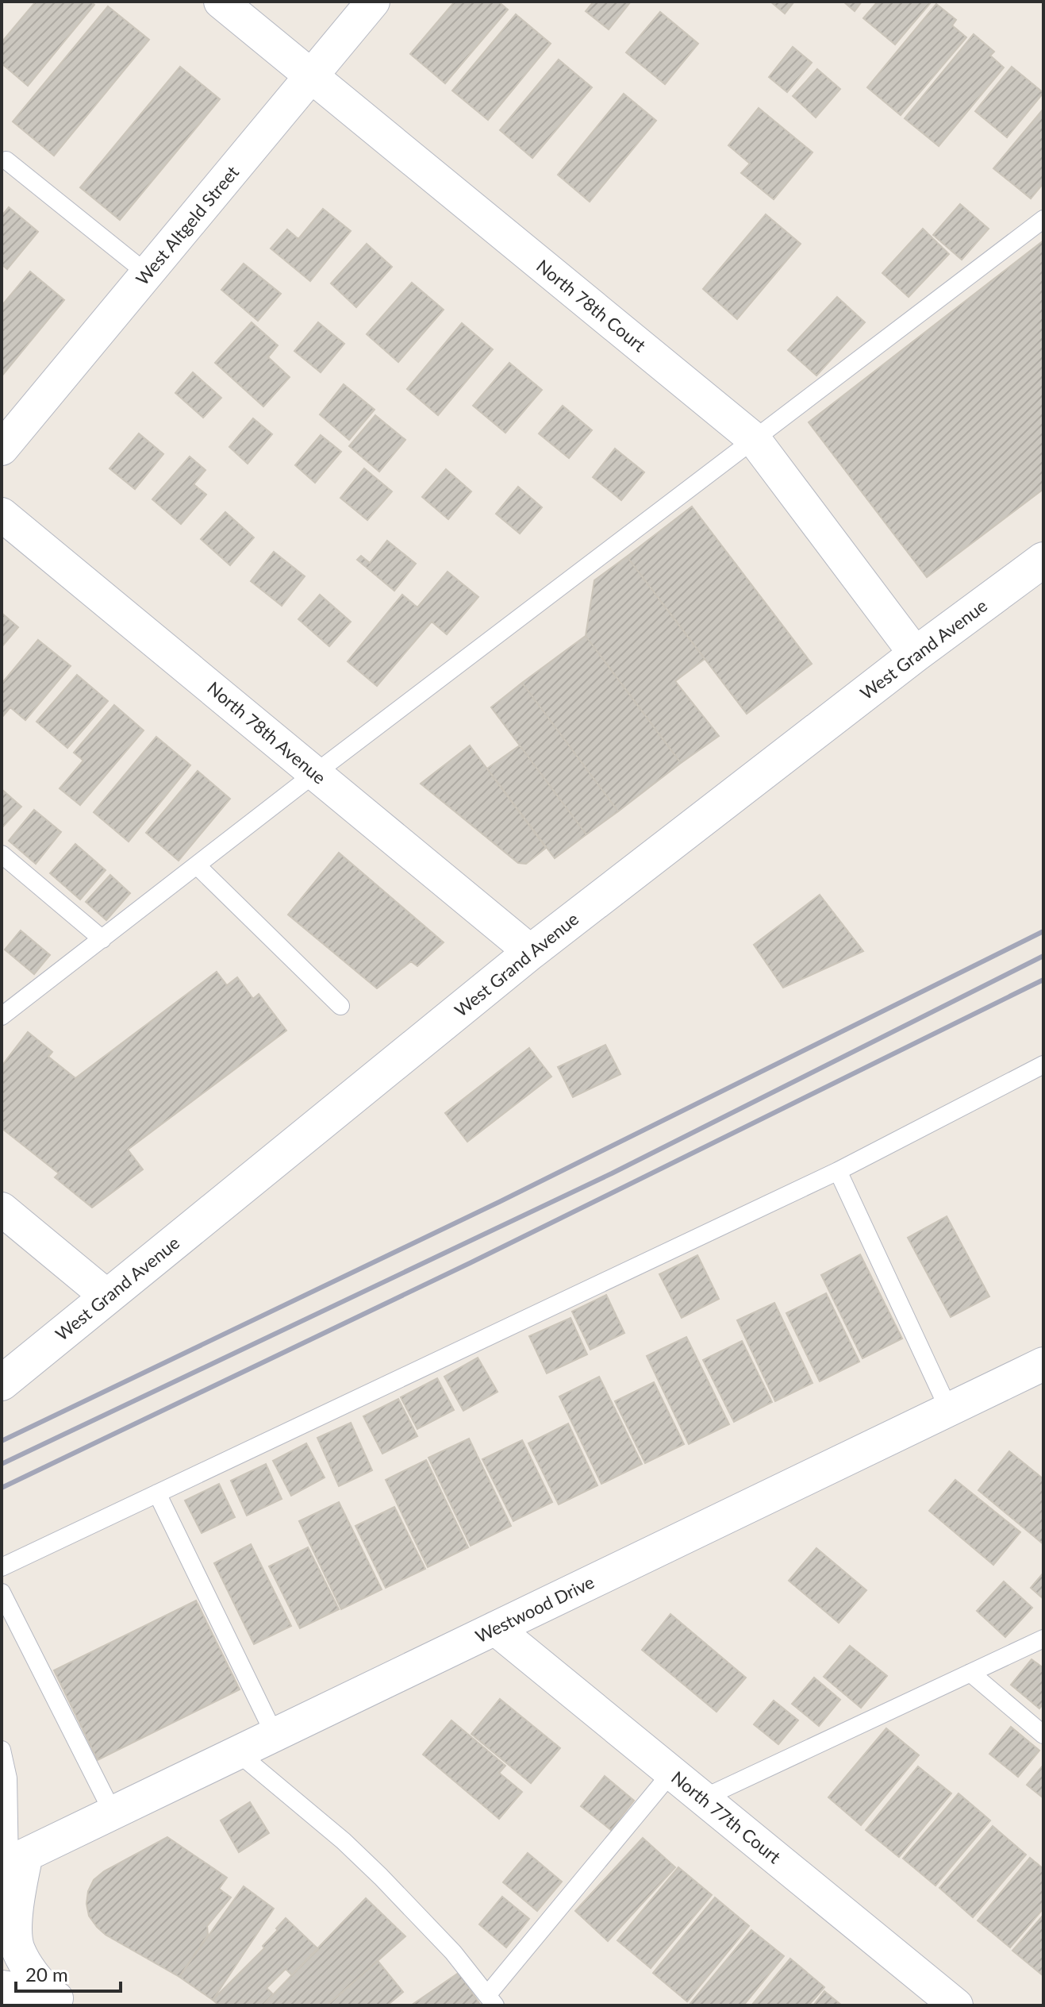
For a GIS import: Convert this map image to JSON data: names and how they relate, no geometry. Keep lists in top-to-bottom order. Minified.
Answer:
{"streets":{"main road":["West Grand Avenue"],"street":["West Altgeld Street","North 78th Court","North 78th Avenue","Westwood Drive","North 77th Court"]},"crossings":[["West Altgeld Street","North 78th Court"],["North 78th Court","West Grand Avenue"],["West Grand Avenue","North 78th Avenue"],["Westwood Drive","North 77th Court"]],"scale_bar":"20 m"}
